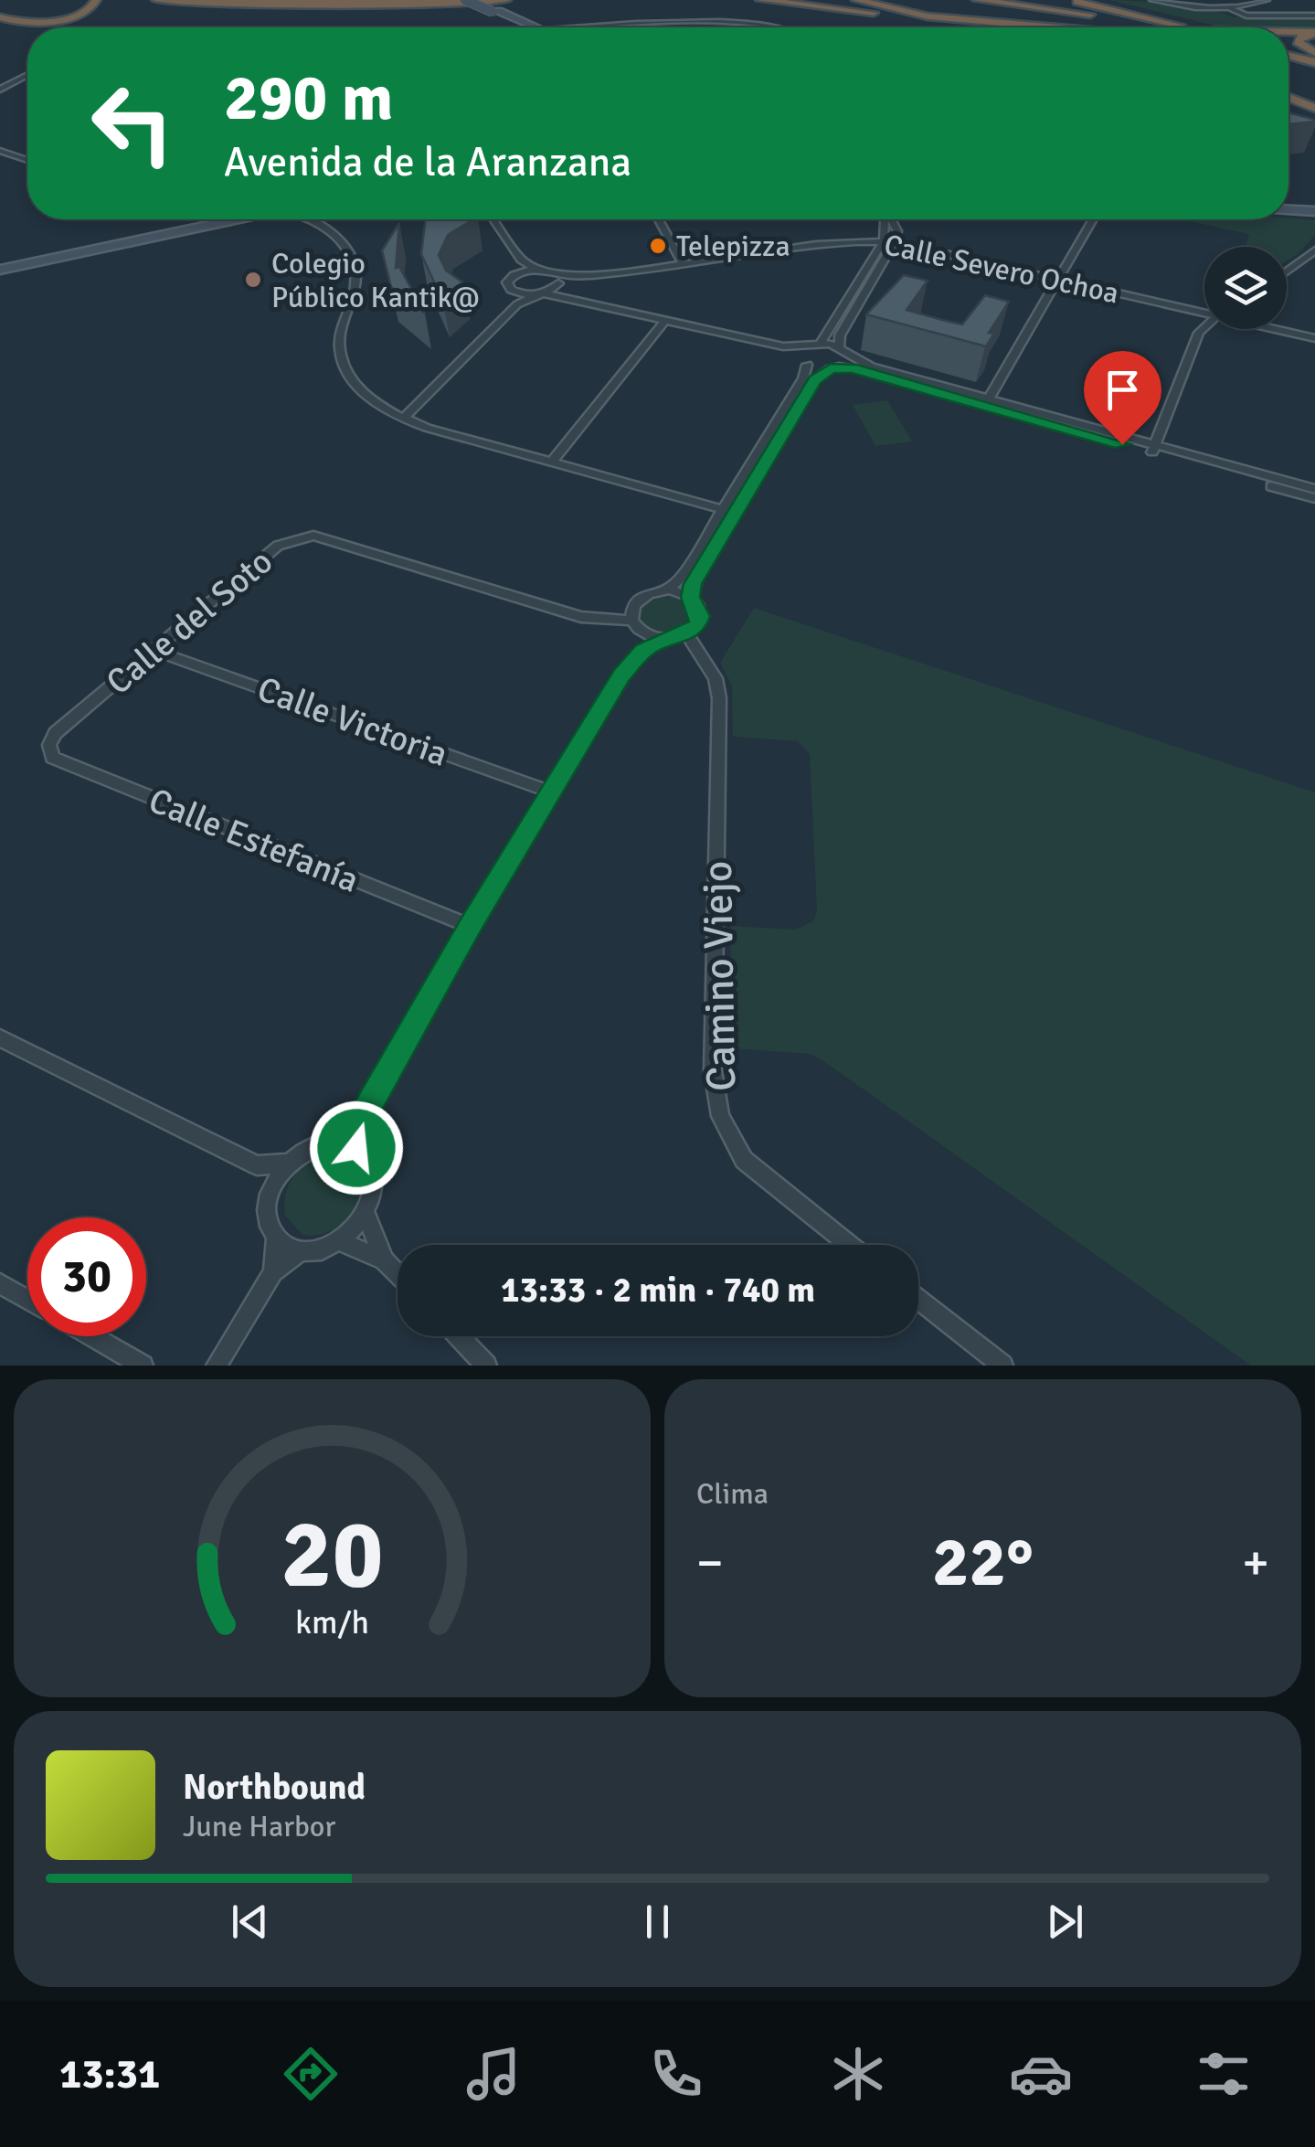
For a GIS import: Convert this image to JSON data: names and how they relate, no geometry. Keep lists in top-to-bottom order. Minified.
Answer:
{"streets":{"street":["Calle Severo Ochoa","Calle del Soto","Calle Victoria","Calle Estefanía","Camino Viejo"]},"crossings":[["Calle del Soto","Calle Victoria"],["Calle del Soto","Calle Estefanía"],["Calle del Soto","Camino Viejo"]],"places":["Telepizza","Colegio Público Kantik@"],"page":{"turn":["290 m","Avenida de la Aranzana"],"limit":"30","trip":"13:33 · 2 min · 740 m","tile":"Clima","heat":["−","22°","+"],"song":["Northbound","June Harbor"],"tabs":"13:31","gauge":["20","km/h"]}}
